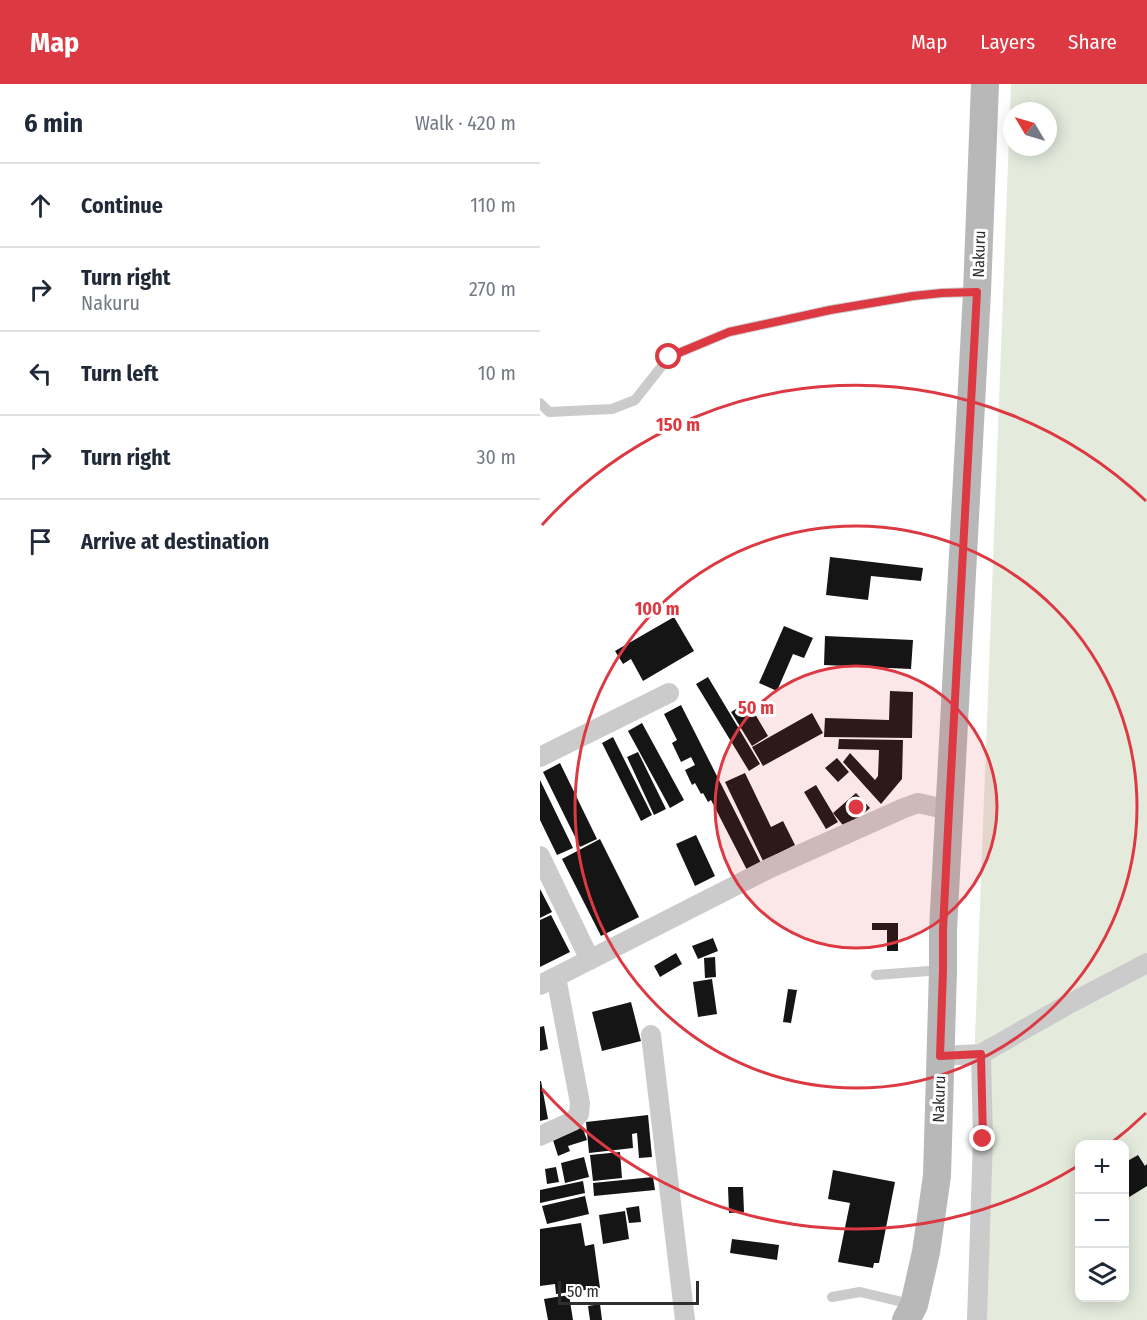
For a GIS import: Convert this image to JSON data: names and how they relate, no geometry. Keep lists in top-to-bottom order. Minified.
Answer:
{"streets":{"main road":["Nakuru"]},"scale_bar":"50 m","north":"top left","page":{"header":"Map","nav":["Map","Layers","Share"],"heading":["6 min","Walk · 420 m"],"list":[["Continue","110 m"],["Turn right","Nakuru","270 m"],["Turn left","10 m"],["Turn right","30 m"],"Arrive at destination"],"map_buttons":["+","−"],"scale":"50 m"},"rings":["150 m","100 m","50 m"]}
